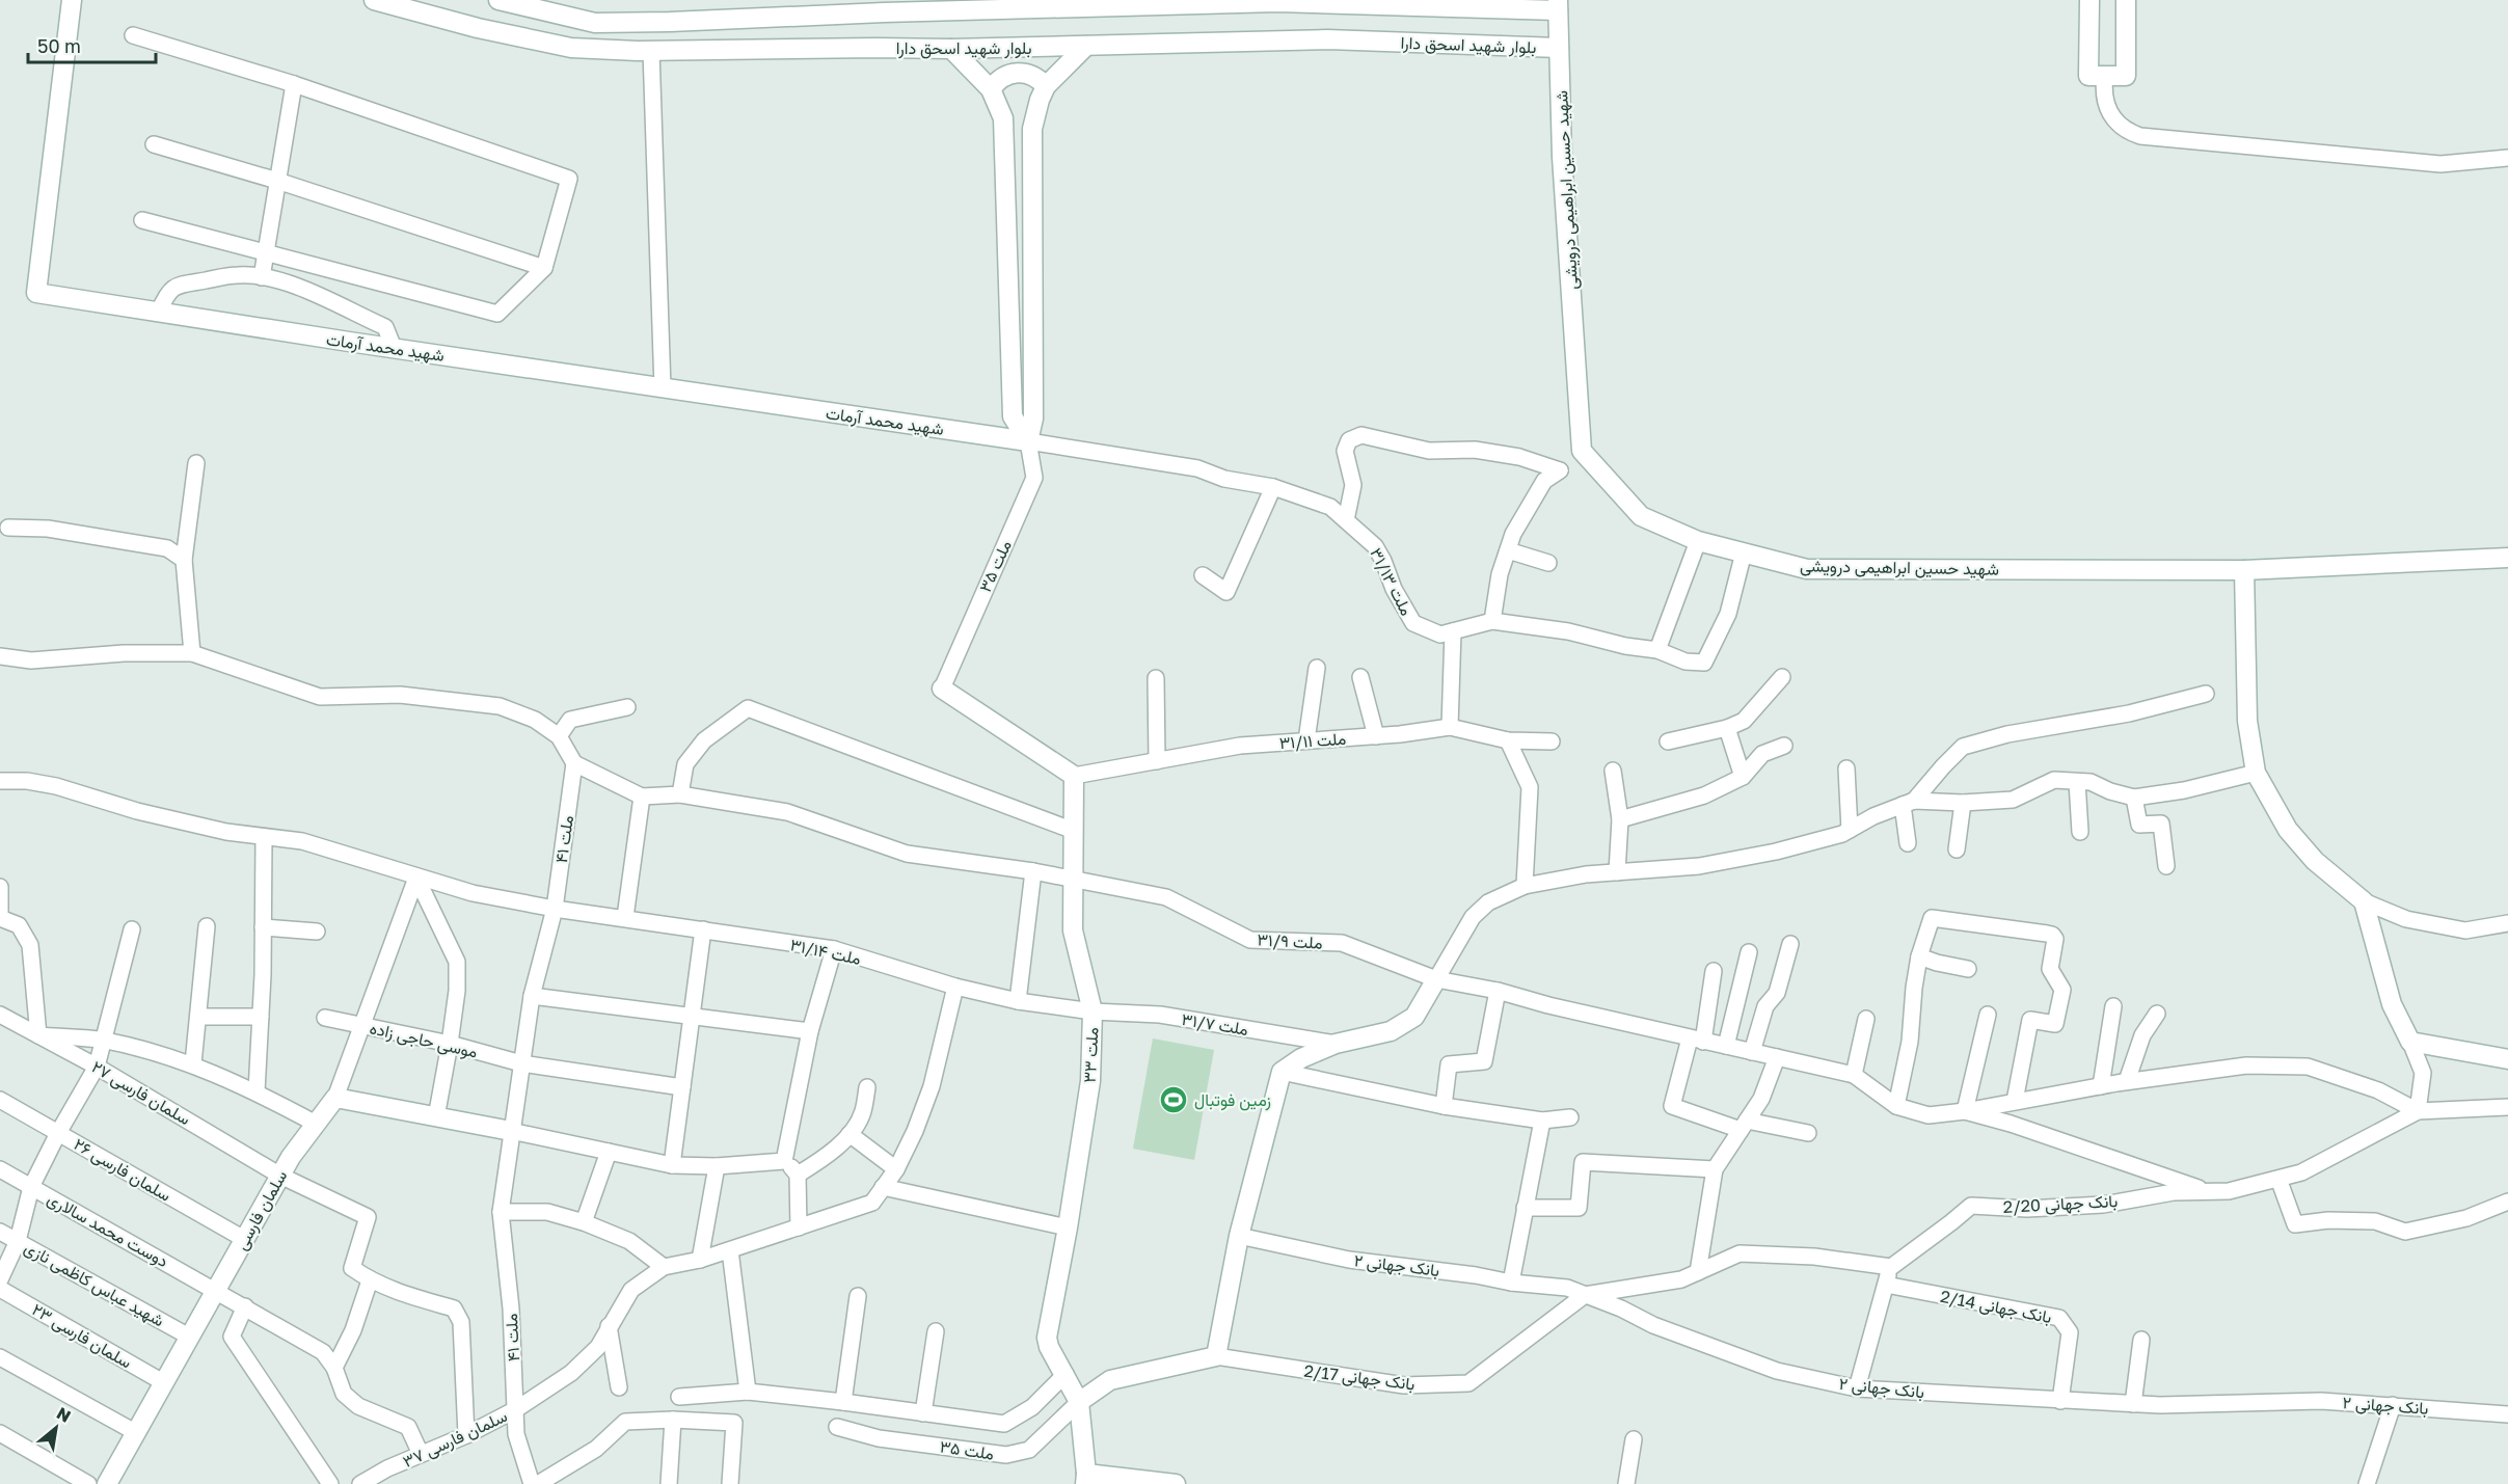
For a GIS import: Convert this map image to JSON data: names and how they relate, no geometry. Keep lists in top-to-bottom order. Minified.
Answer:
{"streets":{"street":["بلوار شهید اسحق دارا","شهید حسین ابراهیمی درویشی","شهید محمد آرمات","ملت ۳۵","ملت ۳۱/۱۳","ملت ۳۱/۱۱","ملت ۴۱","ملت ۳۱/۹","ملت ۳۱/۱۴","ملت ۳۱/۷","موسی حاجی زاده","ملت ۳۳","سلمان فارسی ۲۷","سلمان فارسی ۲۶","بانک جهانی 2/20","سلمان فارسی","دوست محمد سالاری","بانک جهانی ۲","شهید عباس کاظمی نازی","بانک جهانی 2/14","سلمان فارسی ۲۳","بانک جهانی 2/17","سلمان فارسی ۳۷"]},"crossings":[["بلوار شهید اسحق دارا","شهید حسین ابراهیمی درویشی"],["شهید حسین ابراهیمی درویشی","ملت ۳۱/۱۳"],["شهید محمد آرمات","ملت ۳۵"],["شهید محمد آرمات","ملت ۳۱/۱۳"],["ملت ۳۵","ملت ۳۱/۱۳"],["ملت ۳۵","ملت ۳۳"],["ملت ۳۱/۱۱","ملت ۳۳"],["ملت ۴۱","ملت ۳۱/۱۴"],["ملت ۴۱","موسی حاجی زاده"],["ملت ۴۱","سلمان فارسی ۳۷"],["ملت ۳۱/۹","ملت ۳۳"],["ملت ۳۱/۱۴","ملت ۳۱/۷"],["ملت ۳۱/۱۴","ملت ۳۳"],["ملت ۳۱/۷","ملت ۳۳"],["سلمان فارسی ۲۷","سلمان فارسی"],["سلمان فارسی ۲۶","سلمان فارسی"],["سلمان فارسی","دوست محمد سالاری"],["سلمان فارسی","شهید عباس کاظمی نازی"],["سلمان فارسی","سلمان فارسی ۲۳"],["بانک جهانی ۲","بانک جهانی 2/14"],["بانک جهانی ۲","بانک جهانی 2/17"]],"places":{"sports":["زمین فوتبال"]},"scale_bar":"50 m","north":"top right"}
